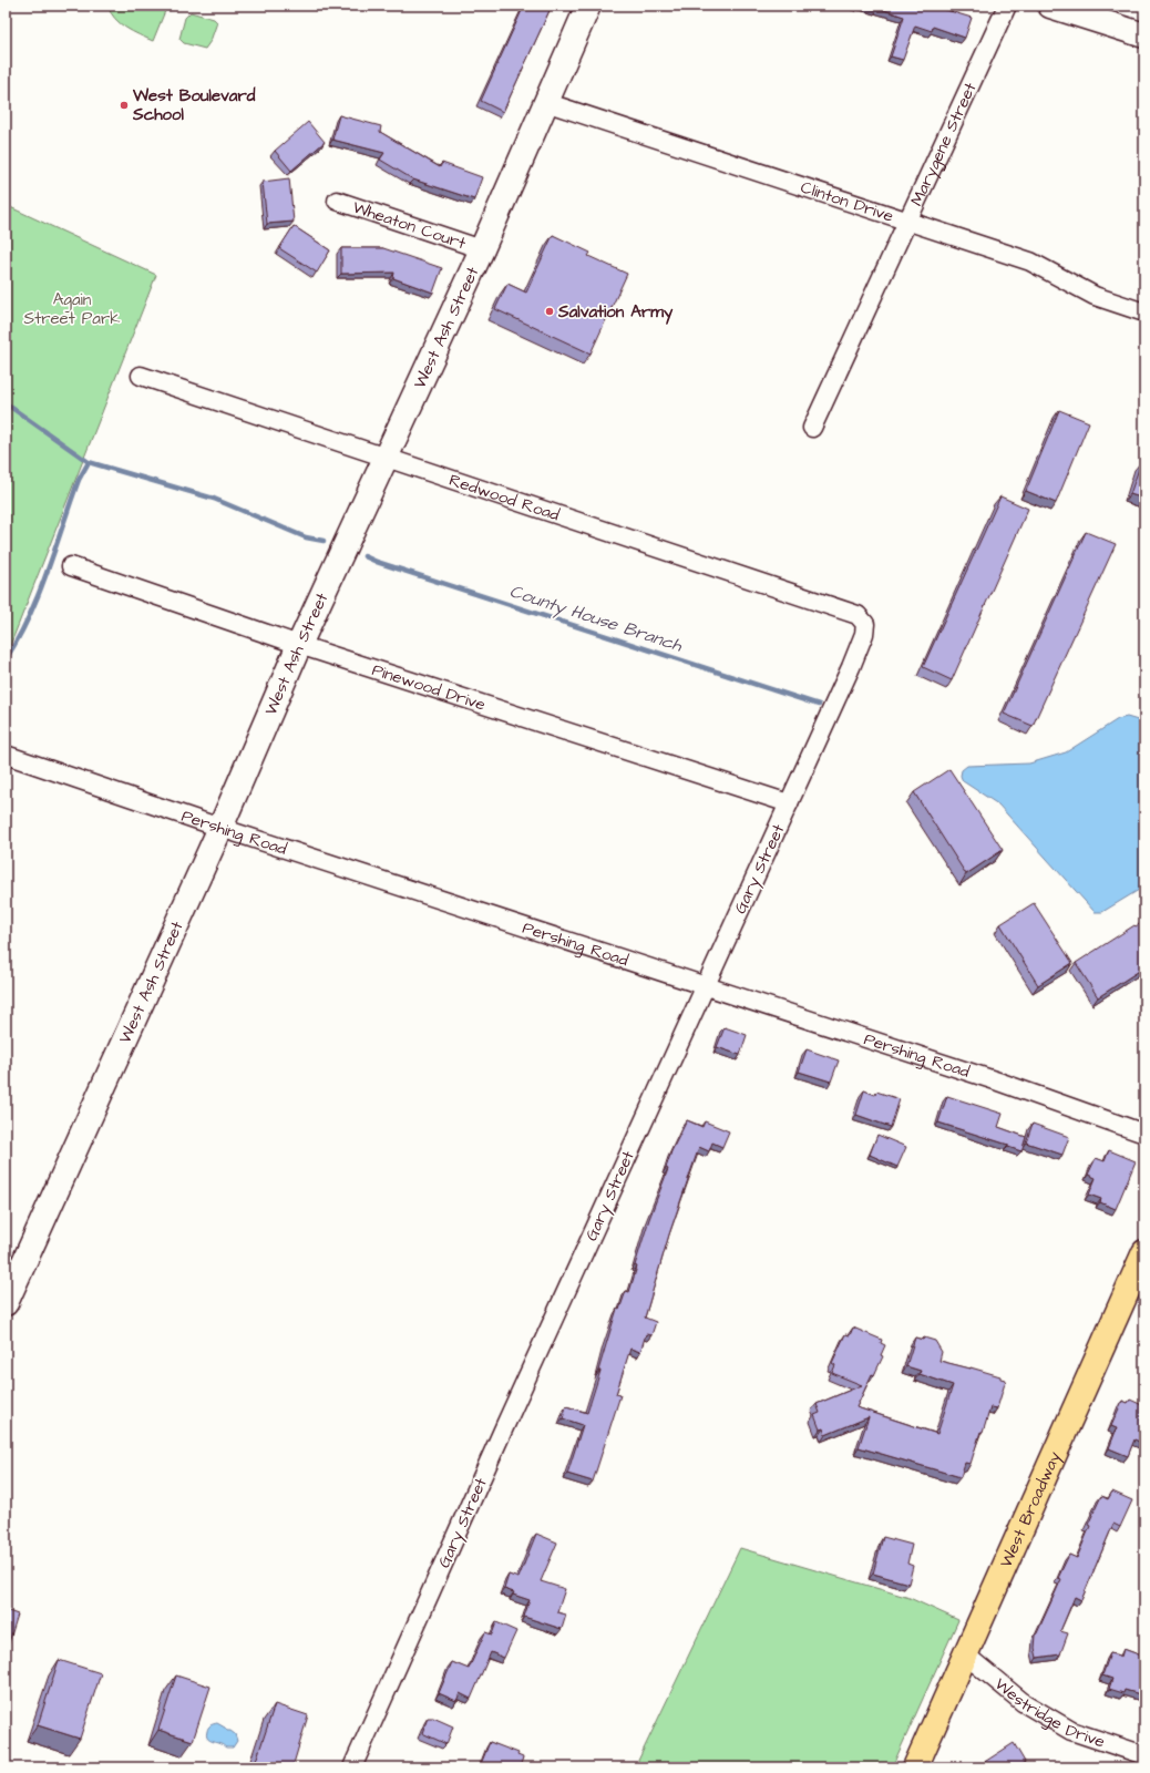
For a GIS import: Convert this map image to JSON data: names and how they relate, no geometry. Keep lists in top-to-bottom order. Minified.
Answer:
{"streets":{"main road":["West Broadway"],"street":["Marygene Street","Clinton Drive","Wheaton Court","West Ash Street","Redwood Road","Pinewood Drive","Pershing Road","Gary Street","Westridge Drive"]},"crossings":[["Marygene Street","Clinton Drive"],["Clinton Drive","West Ash Street"],["Wheaton Court","West Ash Street"],["West Ash Street","Redwood Road"],["West Ash Street","Pinewood Drive"],["West Ash Street","Pershing Road"],["Redwood Road","Gary Street"],["Pinewood Drive","Gary Street"],["Pershing Road","Gary Street"],["West Broadway","Westridge Drive"]],"water":["County House Branch"],"parks":["Again Street Park"],"places":["West Boulevard School","Salvation Army"]}
